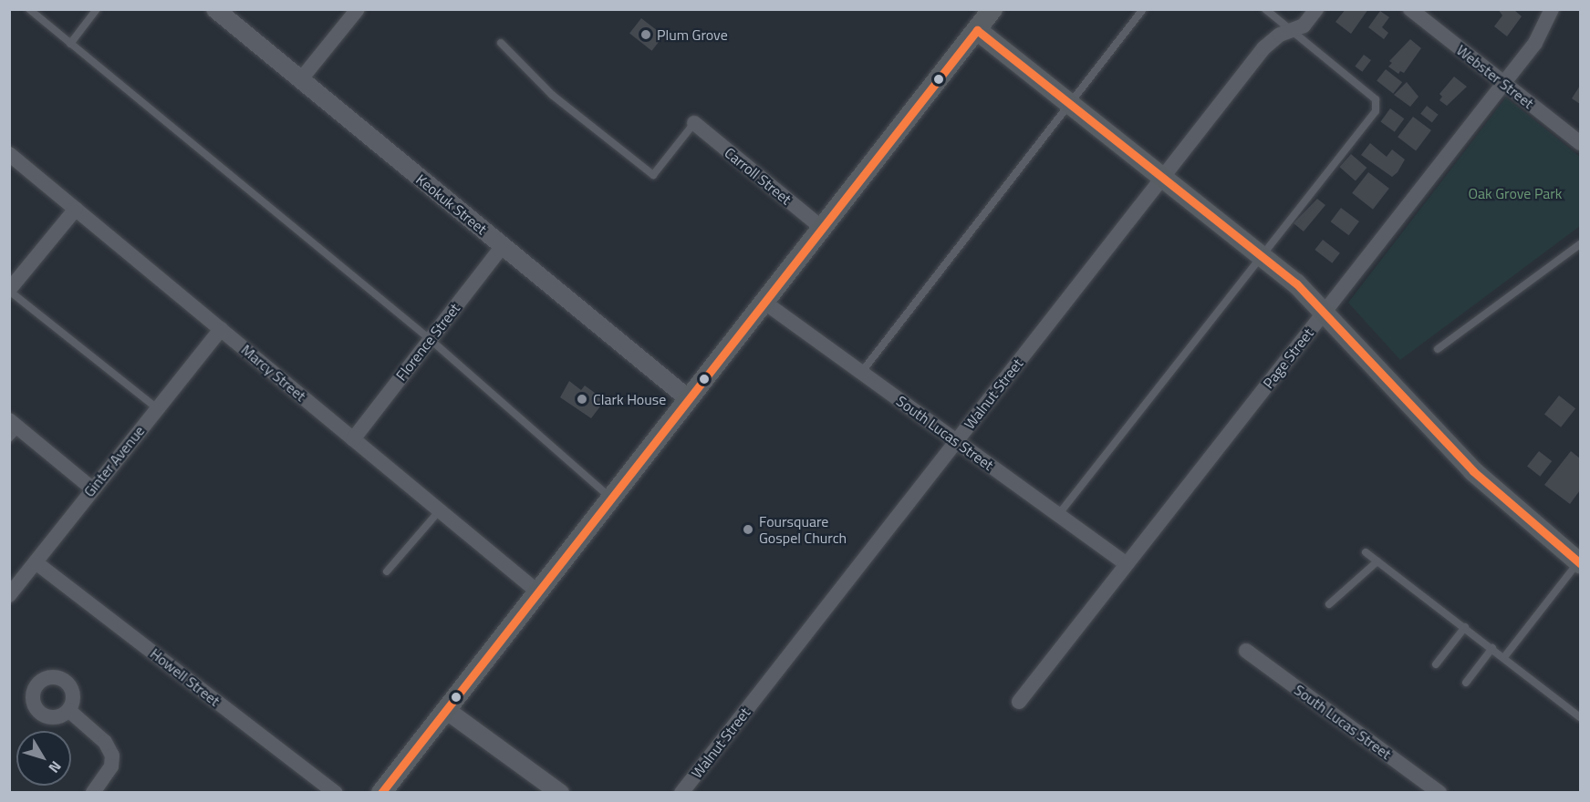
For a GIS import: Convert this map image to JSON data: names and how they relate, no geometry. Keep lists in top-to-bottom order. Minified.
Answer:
{"streets":{"street":["Webster Street","Carroll Street","Keokuk Street","Florence Street","Page Street","Marcy Street","Walnut Street","South Lucas Street","Ginter Avenue","Howell Street"]},"crossings":[["Webster Street","Page Street"],["Keokuk Street","Florence Street"],["Florence Street","Marcy Street"],["Page Street","South Lucas Street"],["Marcy Street","Ginter Avenue"],["Walnut Street","South Lucas Street"],["Ginter Avenue","Howell Street"]],"parks":["Oak Grove Park"],"places":["Plum Grove","Clark House","Foursquare Gospel Church"],"north":"bottom right"}
